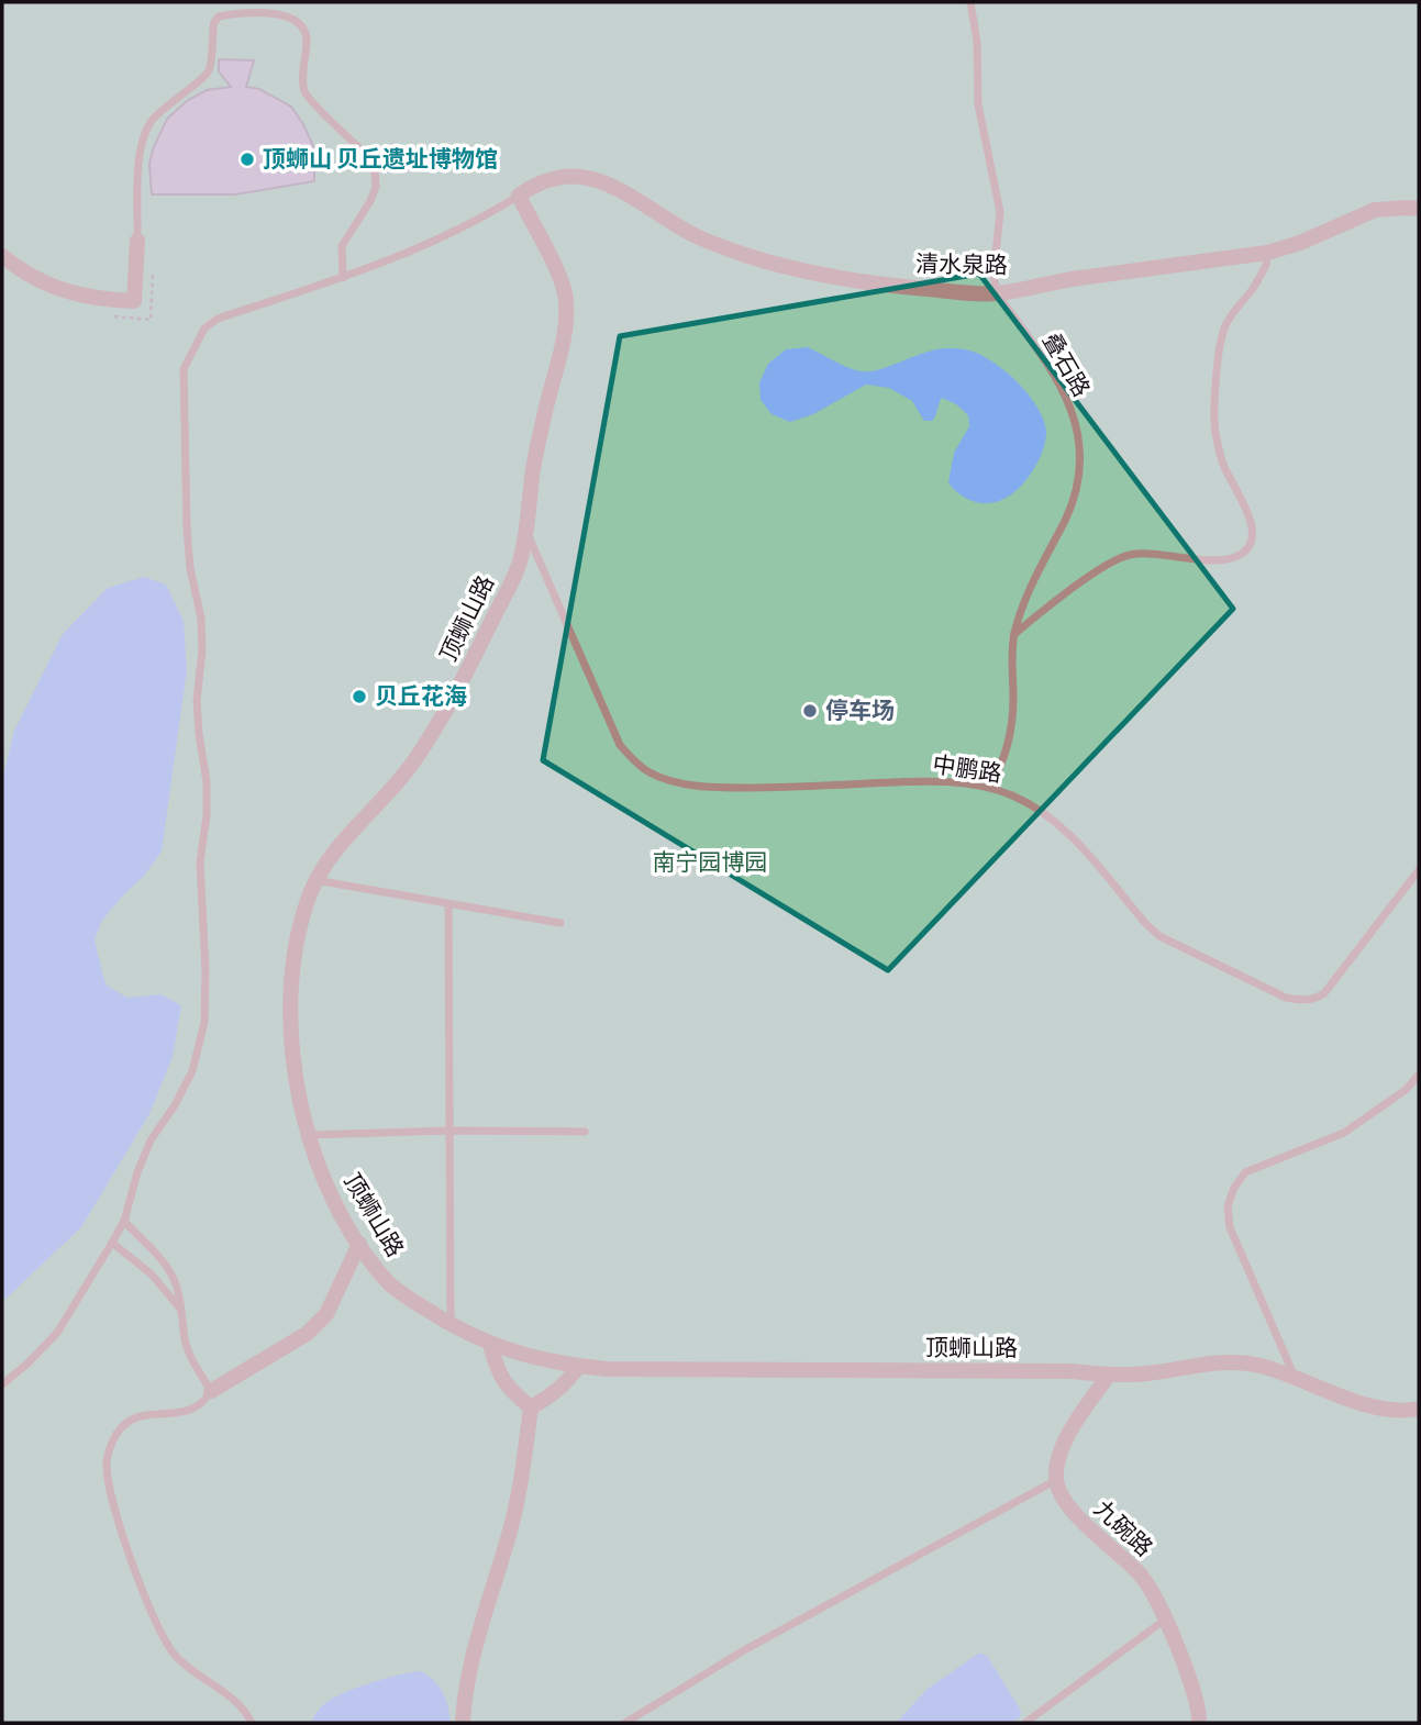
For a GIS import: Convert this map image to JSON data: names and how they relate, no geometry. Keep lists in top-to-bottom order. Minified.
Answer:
{"streets":{"street":["清水泉路","顶蛳山路","九碗路"],"lane":["叠石路","中鹏路"]},"crossings":[["清水泉路","叠石路"],["清水泉路","顶蛳山路"],["叠石路","中鹏路"],["顶蛳山路","中鹏路"]],"parks":["南宁园博园"],"places":["顶蛳山 贝丘遗址博物馆","贝丘花海","停车场"]}
